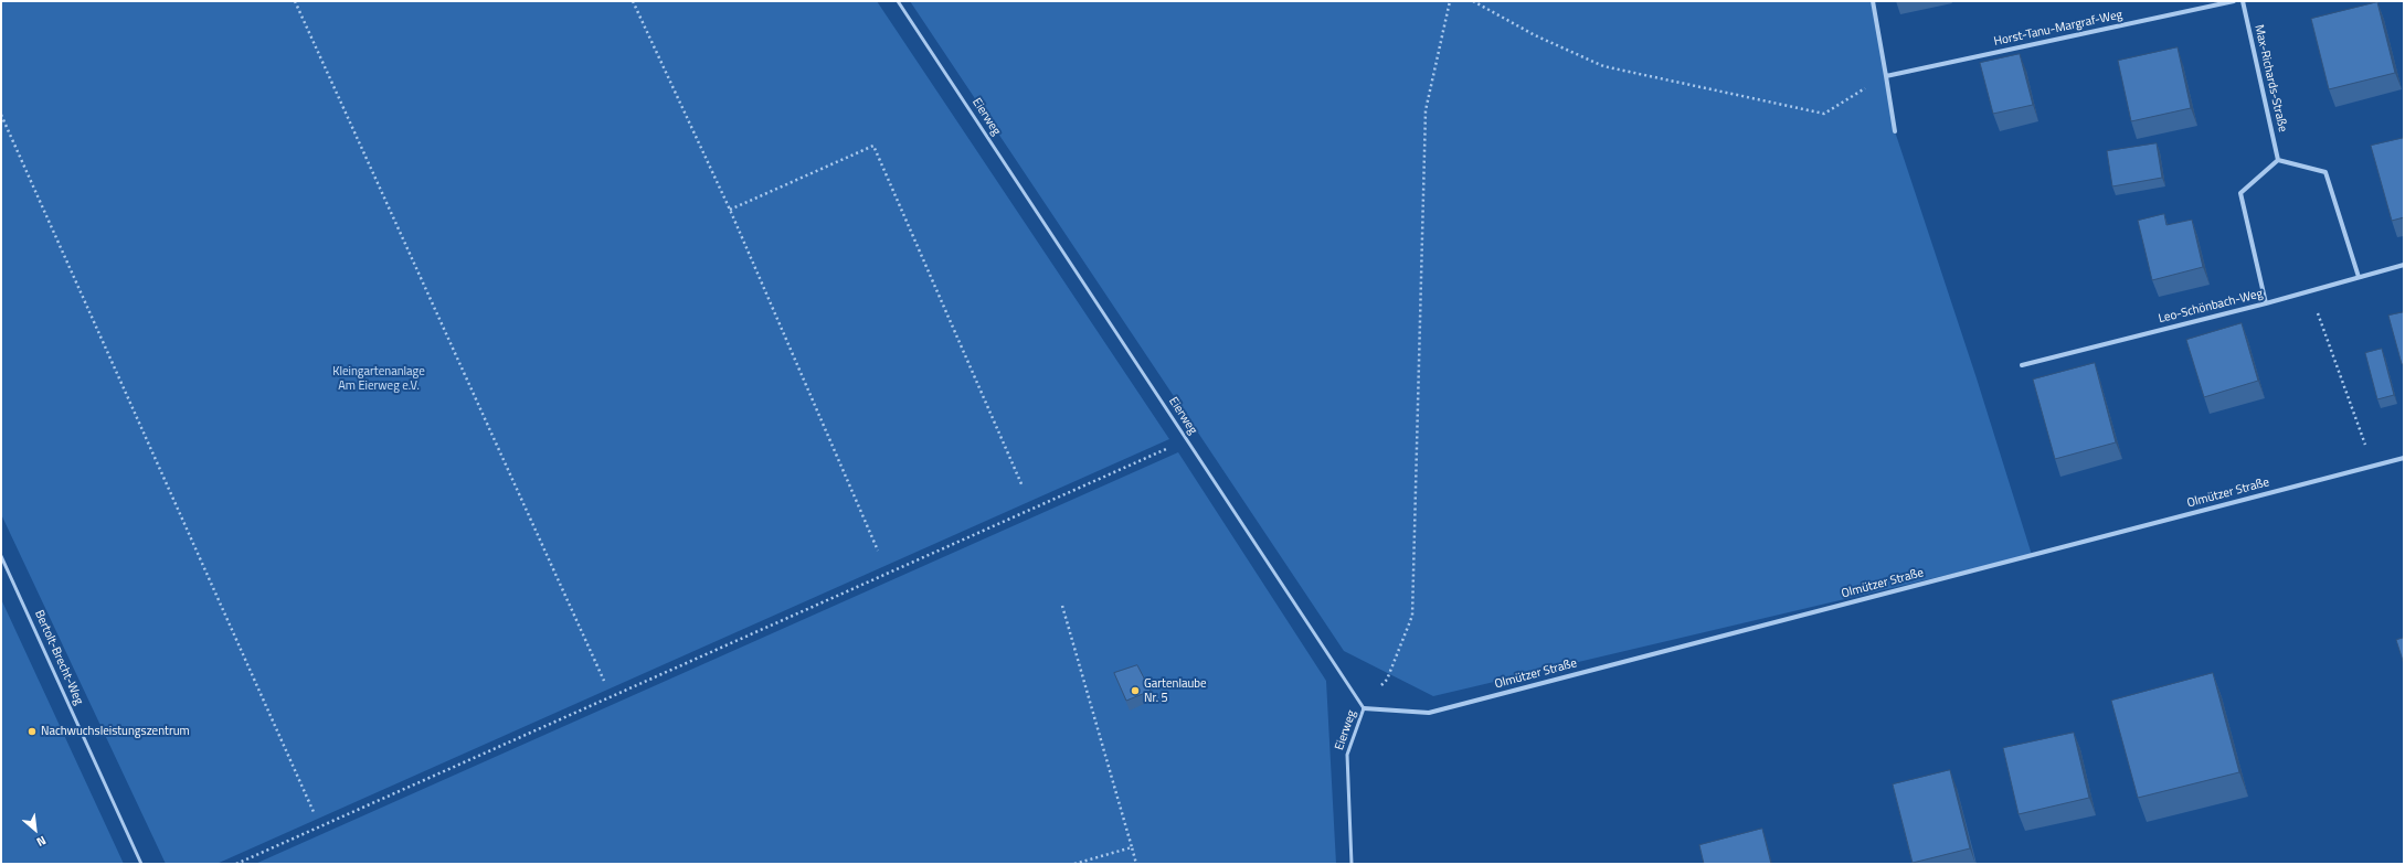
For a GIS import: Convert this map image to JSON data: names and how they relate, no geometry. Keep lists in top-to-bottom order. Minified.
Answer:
{"streets":{"street":["Horst-Tanu-Margraf-Weg","Max-Richards-Straße","Leo-Schönbach-Weg","Olmützer Straße"],"lane":["Eierweg","Bertolt-Brecht-Weg"]},"crossings":[["Eierweg","Olmützer Straße"]],"parks":["Kleingartenanlage Am Eierweg e.V."],"places":["Gartenlaube Nr. 5","Nachwuchsleistungszentrum"],"north":"bottom right"}
